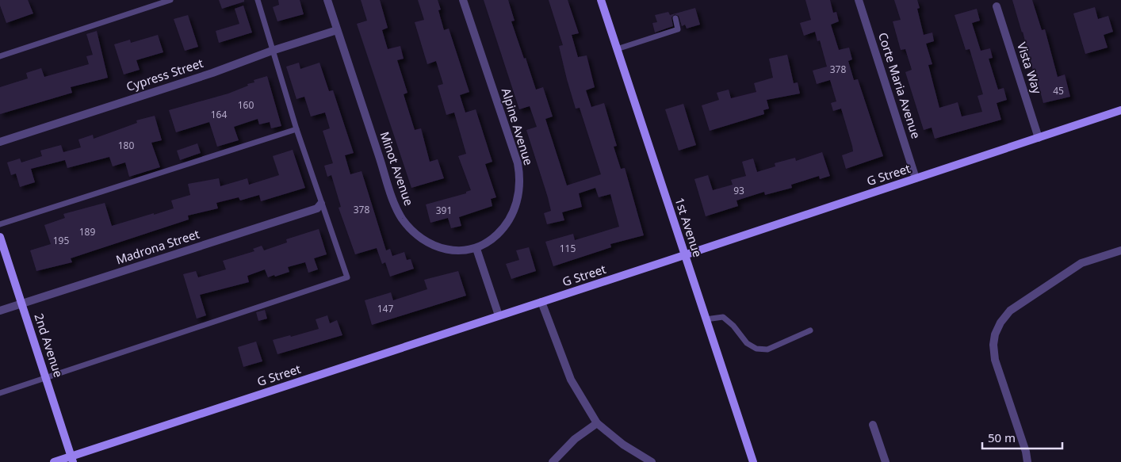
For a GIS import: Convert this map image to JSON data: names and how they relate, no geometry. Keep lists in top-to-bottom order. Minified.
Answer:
{"streets":{"street":["Vista Way","Cypress Street","Corte Maria Avenue","Alpine Avenue","Minot Avenue","G Street","1st Avenue","Madrona Street","2nd Avenue"]},"crossings":[["Vista Way","G Street"],["Cypress Street","Minot Avenue"],["Corte Maria Avenue","G Street"],["Alpine Avenue","Minot Avenue"],["G Street","1st Avenue"],["G Street","2nd Avenue"],["Madrona Street","2nd Avenue"]],"house_numbers":["378","45","160","164","180","93","378","391","189","195","115","147"],"scale_bar":"50 m"}
